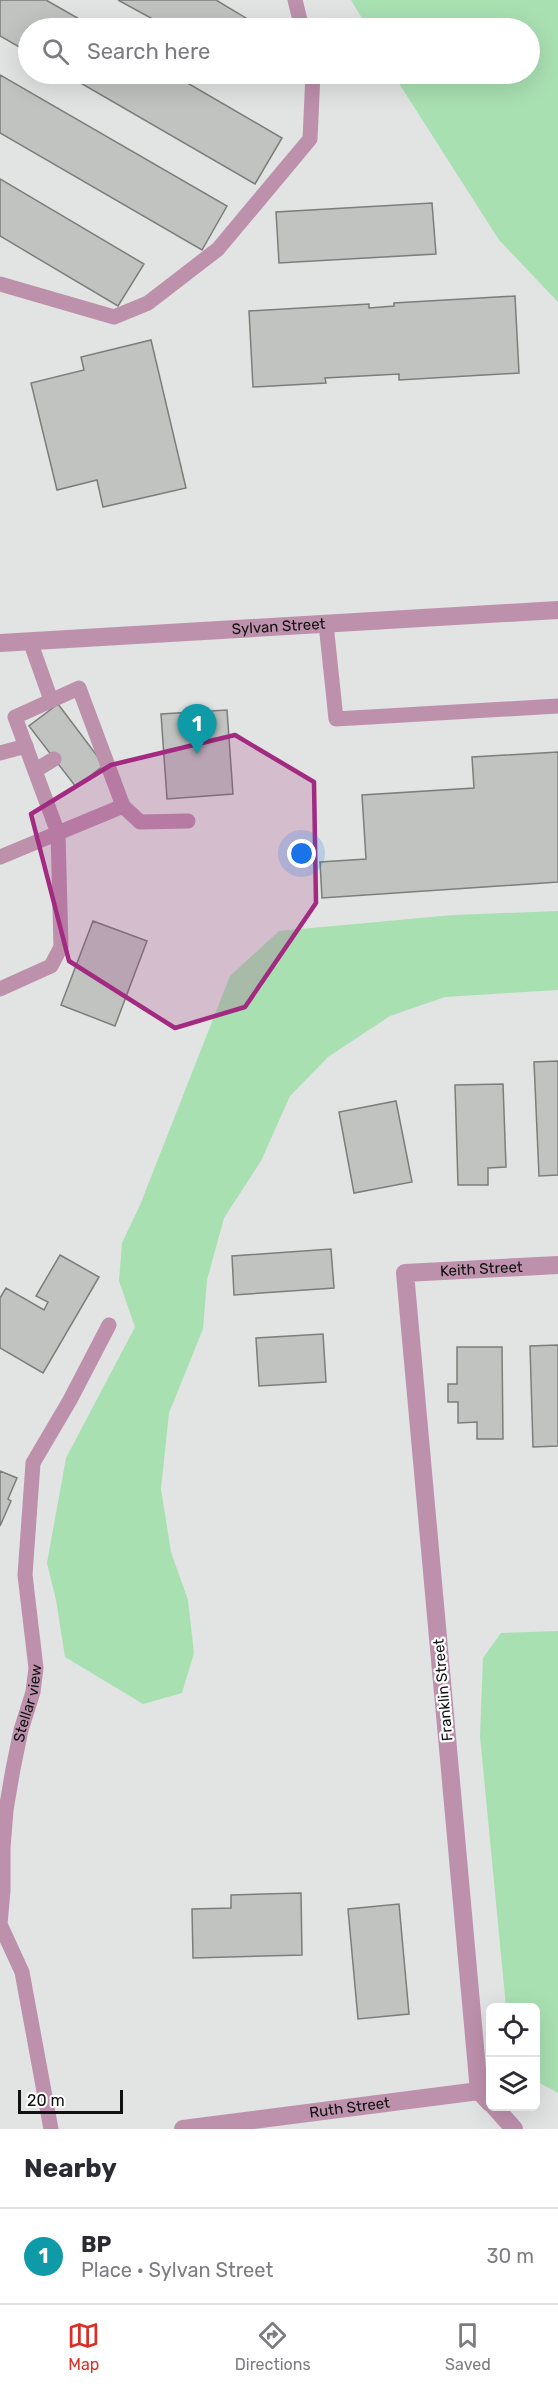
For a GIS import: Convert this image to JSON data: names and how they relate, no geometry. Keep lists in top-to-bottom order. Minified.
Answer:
{"streets":{"street":["Sylvan Street","Keith Street","Franklin Street","Ruth Street"],"lane":["Stellar view"]},"crossings":[["Keith Street","Franklin Street"],["Franklin Street","Ruth Street"]],"scale_bar":"20 m","page":{"search":"Search here","pins":"1","scale":"20 m","heading":"Nearby","list":[{"mark":"1","name":"BP","note":"Place · Sylvan Street","value":"30 m"}],"nav":["Map","Directions","Saved"]}}
